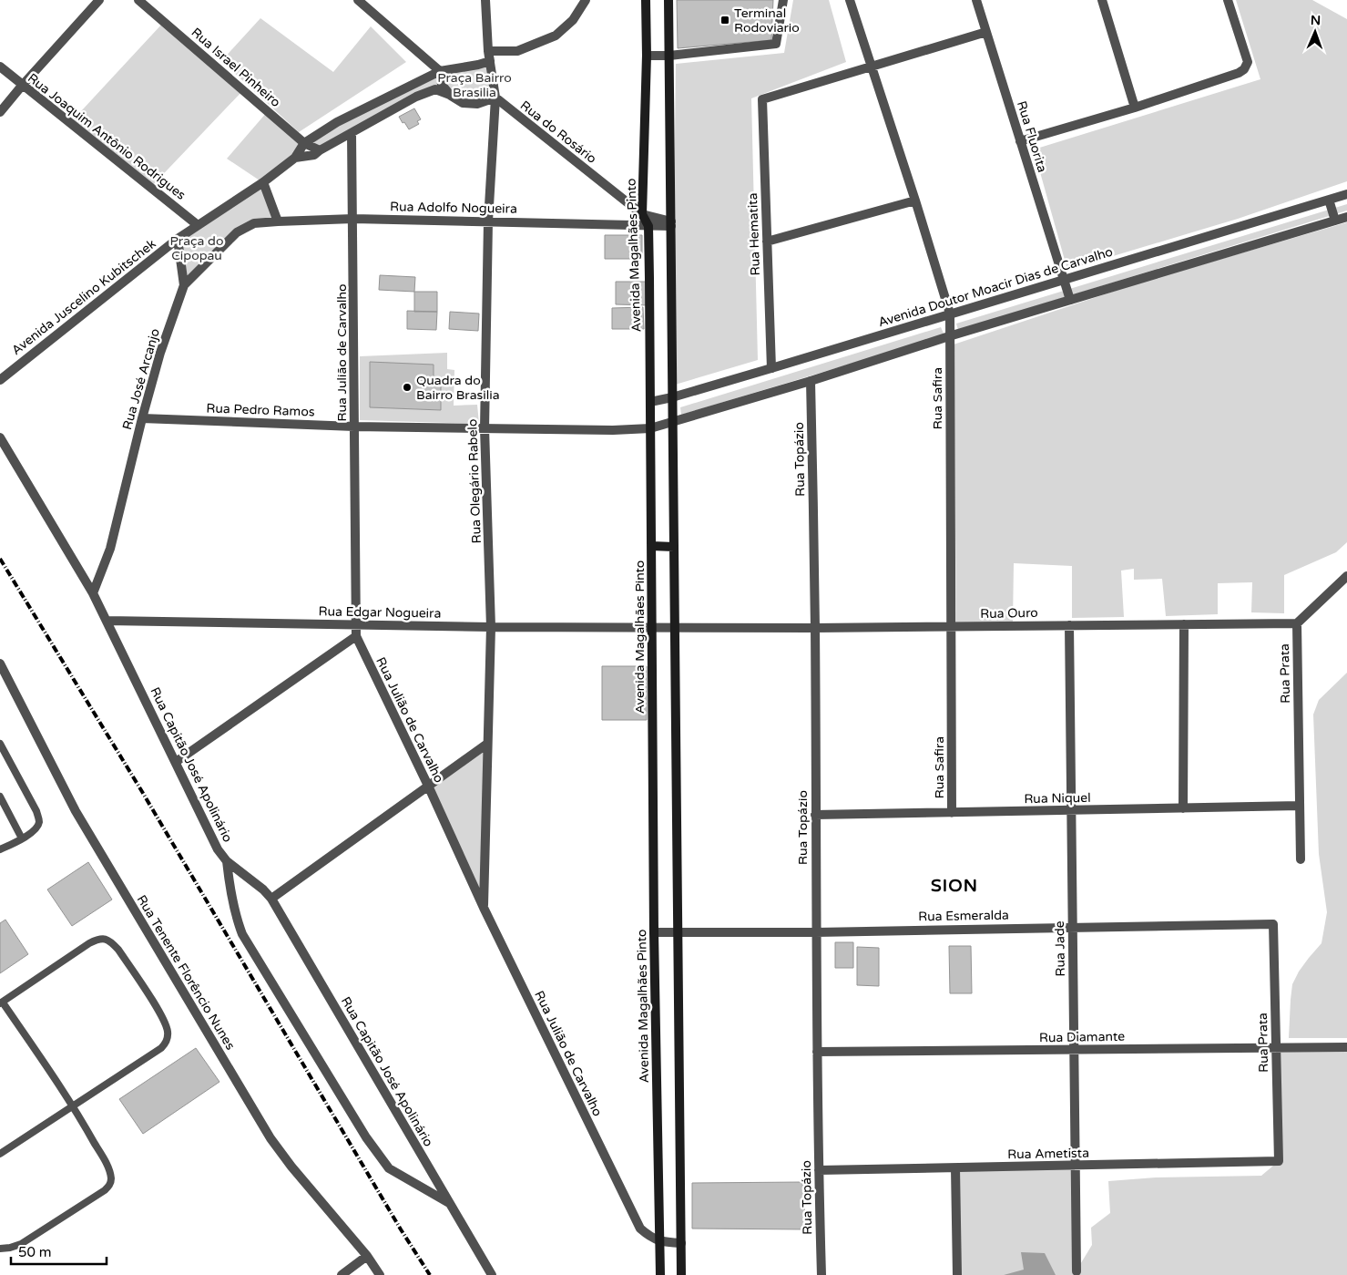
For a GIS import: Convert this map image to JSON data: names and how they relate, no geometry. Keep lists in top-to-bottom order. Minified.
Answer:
{"streets":{"main road":["Avenida Magalhães Pinto"],"street":["Rua Israel Pinheiro","Rua do Rosário","Rua Joaquim Antônio Rodrigues","Rua Fluorita","Rua Adolfo Nogueira","Rua Hematita","Avenida Doutor Moacir Dias de Carvalho","Avenida Juscelino Kubitschek","Rua Julião de Carvalho","Rua José Arcanjo","Rua Safira","Rua Pedro Ramos","Rua Topázio","Rua Olegário Rabelo","Rua Edgar Nogueira","Rua Ouro","Rua Prata","Rua Capitão José Apolinário","Rua Niquel","Rua Esmeralda","Rua Jade","Rua Tenente Florêncio Nunes","Rua Diamante","Rua Ametista"]},"crossings":[["Rua Israel Pinheiro","Avenida Juscelino Kubitschek"],["Rua do Rosário","Rua Adolfo Nogueira"],["Rua do Rosário","Avenida Magalhães Pinto"],["Rua do Rosário","Rua Olegário Rabelo"],["Rua Joaquim Antônio Rodrigues","Avenida Juscelino Kubitschek"],["Rua Fluorita","Avenida Doutor Moacir Dias de Carvalho"],["Rua Adolfo Nogueira","Avenida Magalhães Pinto"],["Rua Adolfo Nogueira","Rua Julião de Carvalho"],["Rua Adolfo Nogueira","Rua José Arcanjo"],["Rua Adolfo Nogueira","Rua Olegário Rabelo"],["Rua Hematita","Avenida Doutor Moacir Dias de Carvalho"],["Rua Hematita","Rua Safira"],["Avenida Magalhães Pinto","Avenida Doutor Moacir Dias de Carvalho"],["Avenida Magalhães Pinto","Rua Julião de Carvalho"],["Avenida Magalhães Pinto","Rua Pedro Ramos"],["Avenida Magalhães Pinto","Rua Edgar Nogueira"],["Avenida Magalhães Pinto","Rua Ouro"],["Avenida Magalhães Pinto","Rua Esmeralda"],["Avenida Doutor Moacir Dias de Carvalho","Rua Safira"],["Avenida Juscelino Kubitschek","Rua Julião de Carvalho"],["Rua Julião de Carvalho","Rua Pedro Ramos"],["Rua Julião de Carvalho","Rua Olegário Rabelo"],["Rua Julião de Carvalho","Rua Edgar Nogueira"],["Rua José Arcanjo","Rua Pedro Ramos"],["Rua José Arcanjo","Rua Capitão José Apolinário"],["Rua Safira","Rua Ouro"],["Rua Safira","Rua Niquel"],["Rua Pedro Ramos","Rua Olegário Rabelo"],["Rua Topázio","Rua Ouro"],["Rua Topázio","Rua Niquel"],["Rua Topázio","Rua Esmeralda"],["Rua Topázio","Rua Diamante"],["Rua Topázio","Rua Ametista"],["Rua Olegário Rabelo","Rua Edgar Nogueira"],["Rua Edgar Nogueira","Rua Ouro"],["Rua Edgar Nogueira","Rua Capitão José Apolinário"],["Rua Ouro","Rua Prata"],["Rua Ouro","Rua Jade"],["Rua Prata","Rua Niquel"],["Rua Prata","Rua Esmeralda"],["Rua Prata","Rua Diamante"],["Rua Prata","Rua Ametista"],["Rua Niquel","Rua Jade"],["Rua Esmeralda","Rua Jade"],["Rua Jade","Rua Diamante"],["Rua Jade","Rua Ametista"]],"districts":["SION"],"parks":["Praça Bairro Brasilia","Praça do Cipopau"],"places":{"transit":["Terminal Rodoviario"],"other":["Quadra do Bairro Brasilia"]},"scale_bar":"50 m","north":"top"}
